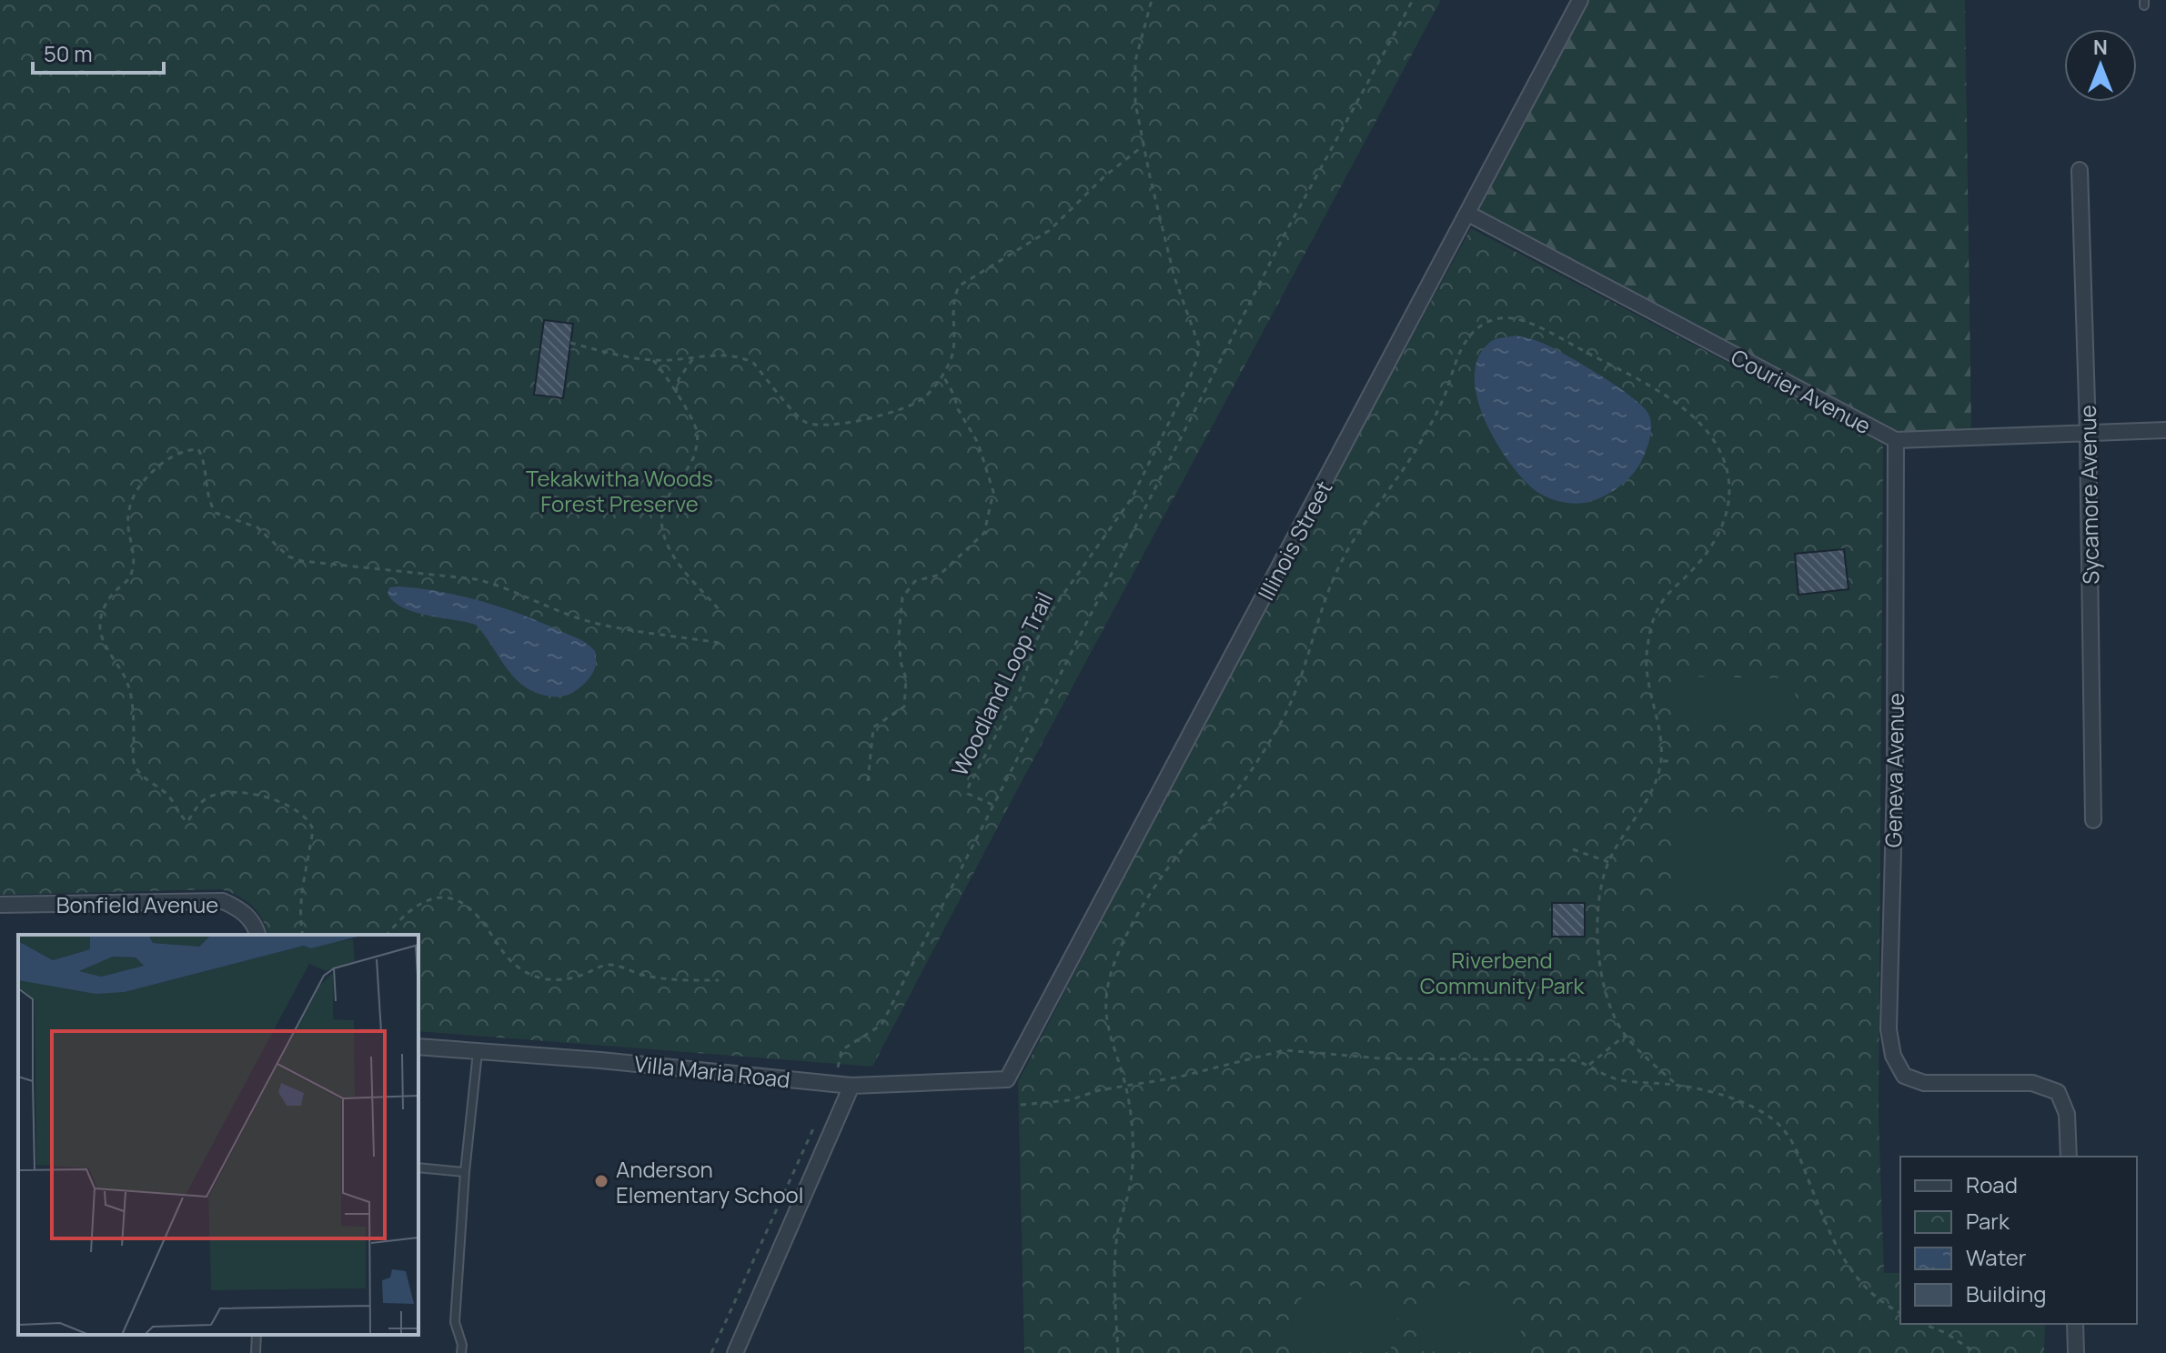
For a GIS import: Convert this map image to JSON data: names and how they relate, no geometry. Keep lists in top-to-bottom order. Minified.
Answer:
{"streets":{"street":["Courier Avenue","Sycamore Avenue","Illinois Street","Geneva Avenue","Bonfield Avenue","Villa Maria Road"],"path":["Woodland Loop Trail"]},"crossings":[["Courier Avenue","Sycamore Avenue"],["Courier Avenue","Illinois Street"],["Courier Avenue","Geneva Avenue"],["Illinois Street","Villa Maria Road"]],"parks":["Tekakwitha Woods Forest Preserve","Riverbend Community Park"],"places":["Anderson Elementary School"],"legend":["Road","Park","Water","Building"],"scale_bar":"50 m","north":"top"}
